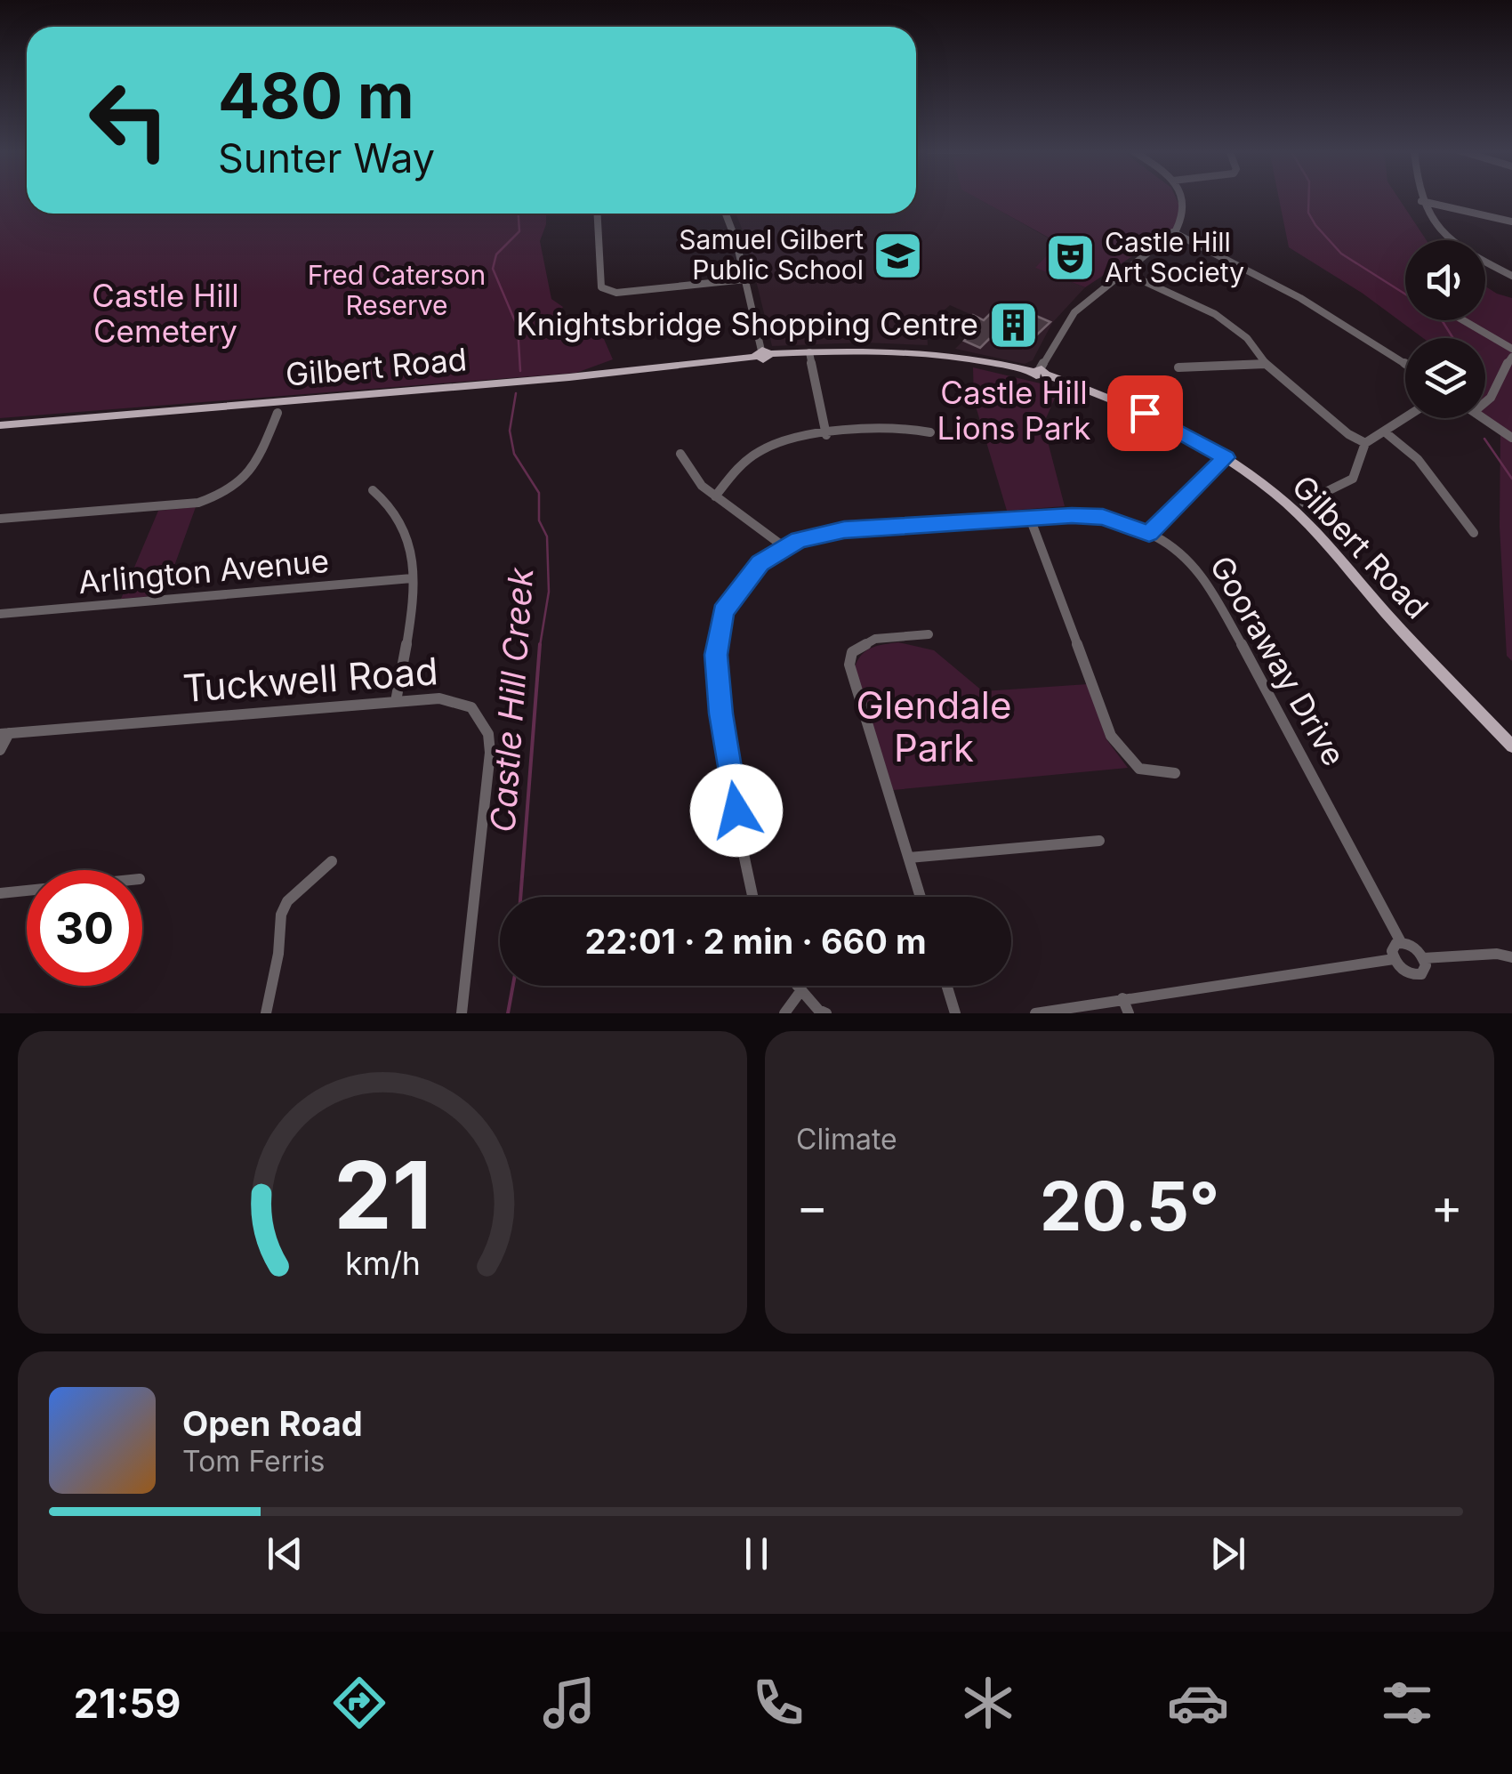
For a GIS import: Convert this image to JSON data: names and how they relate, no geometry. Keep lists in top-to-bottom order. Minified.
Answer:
{"streets":{"main road":["Gilbert Road"],"street":["Arlington Avenue","Gooraway Drive","Tuckwell Road"]},"water":["Castle Hill Creek"],"parks":["Fred Caterson Reserve","Castle Hill Cemetery","Castle Hill Lions Park","Glendale Park"],"places":{"school or university":["Samuel Gilbert Public School"],"theatre":["Castle Hill Art Society"],"building":["Knightsbridge Shopping Centre"]},"page":{"turn":["480 m","Sunter Way"],"limit":"30","trip":"22:01 · 2 min · 660 m","tile":"Climate","heat":["−","20.5°","+"],"song":["Open Road","Tom Ferris"],"tabs":"21:59","gauge":["21","km/h"]}}
